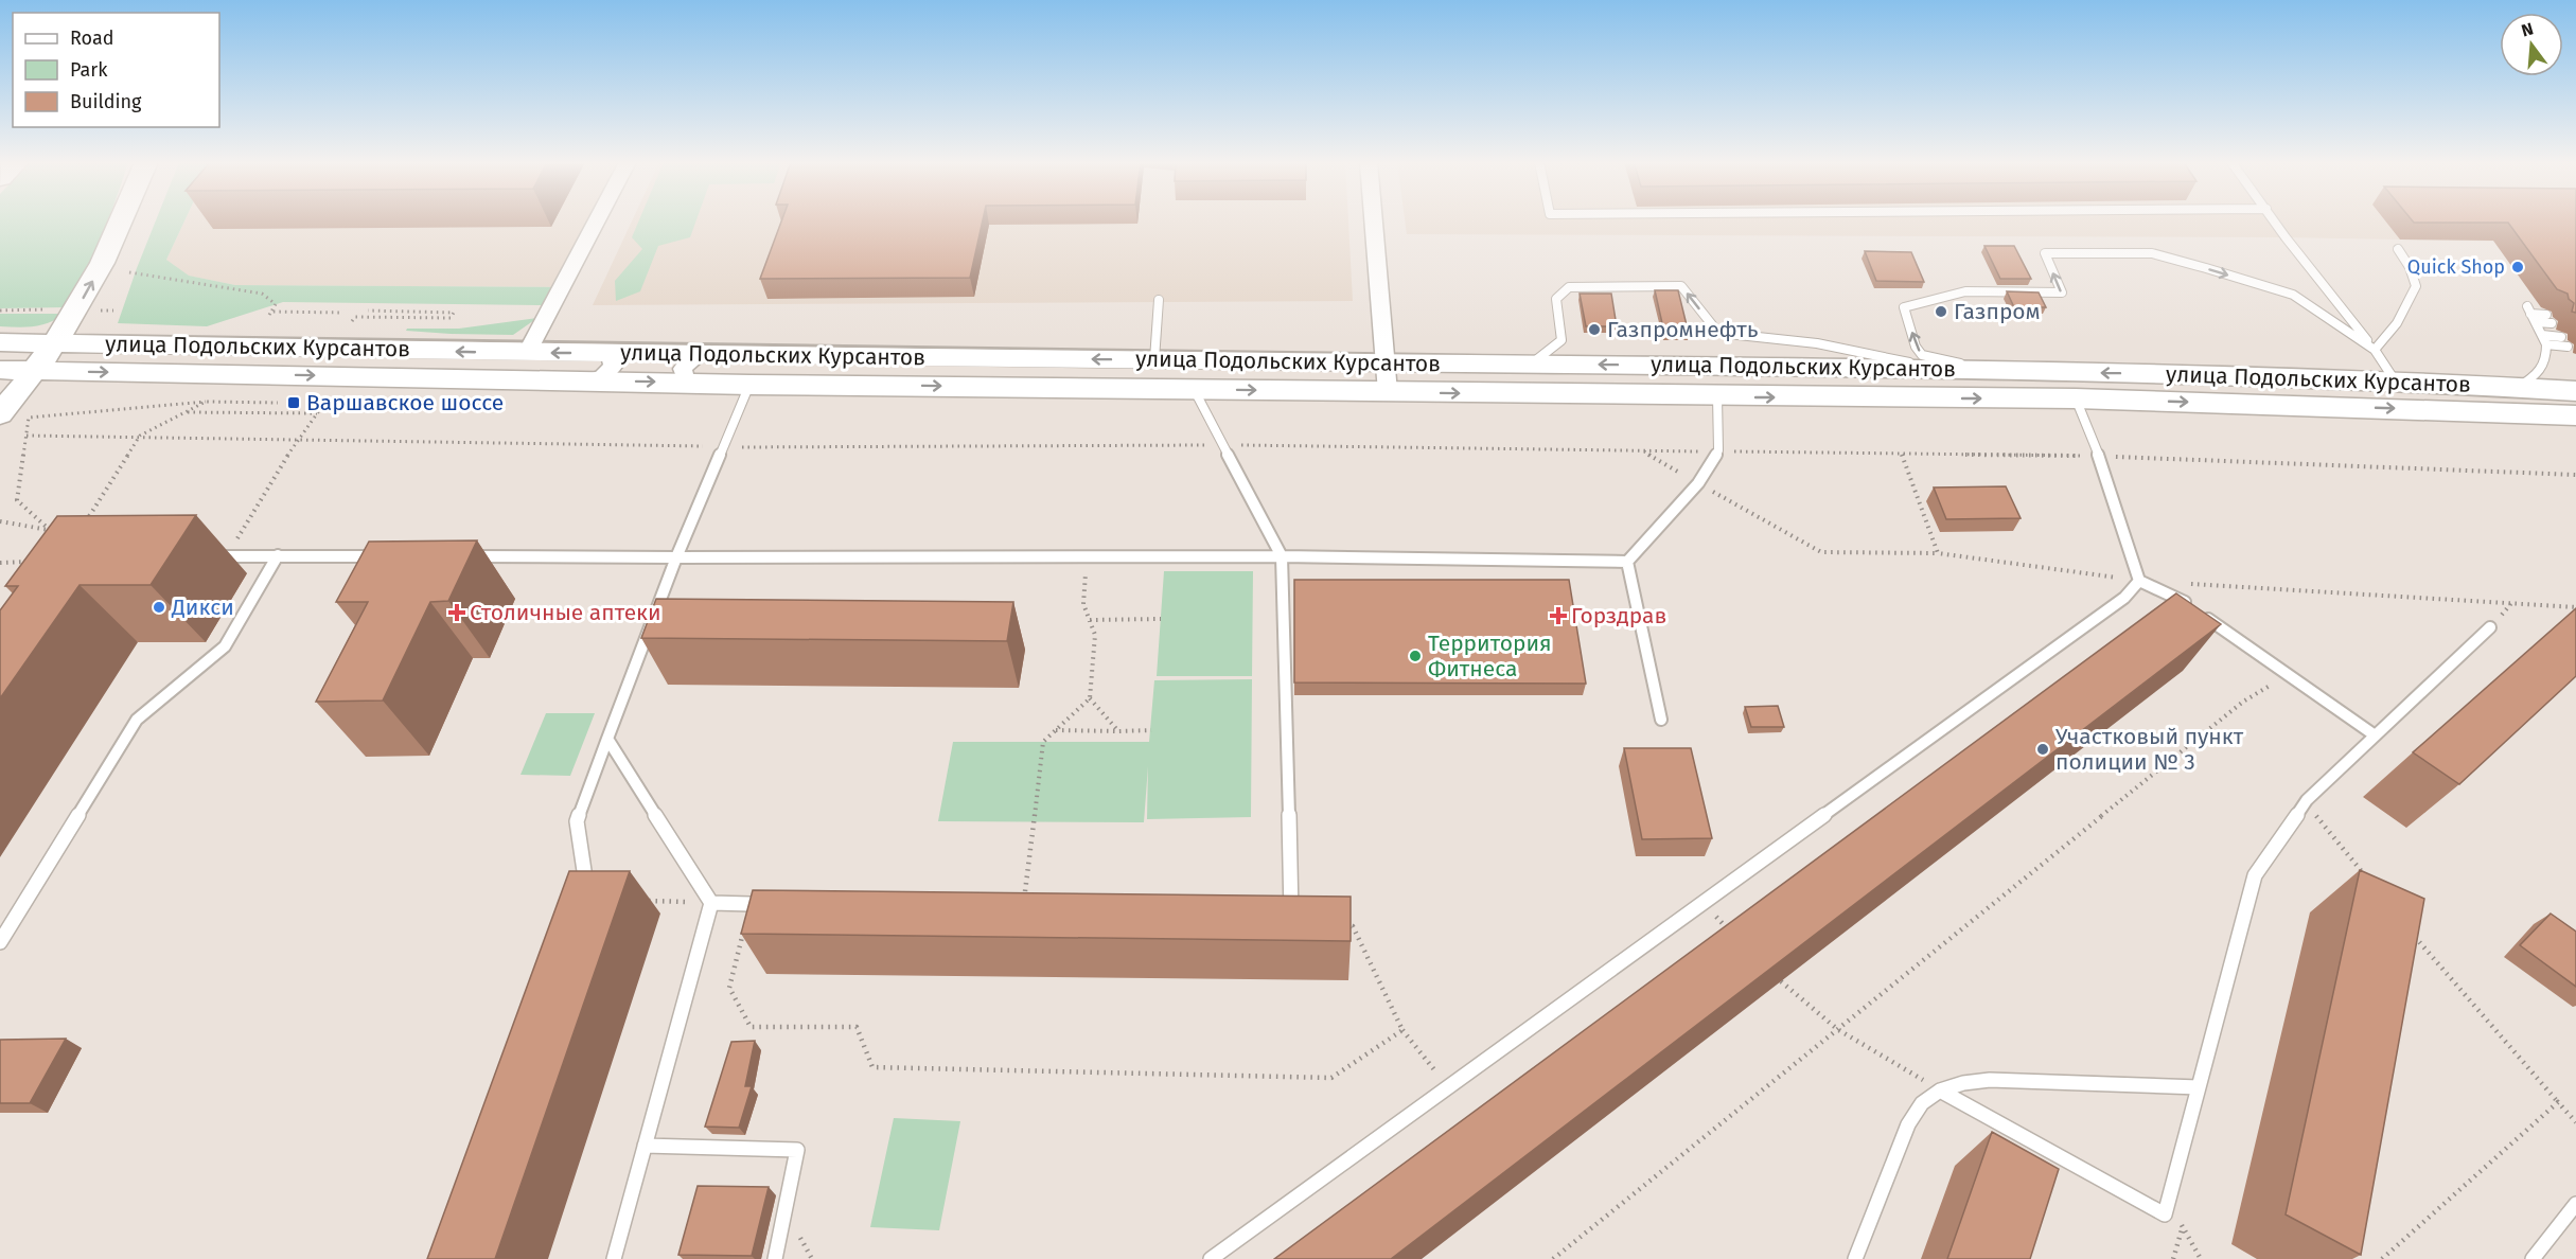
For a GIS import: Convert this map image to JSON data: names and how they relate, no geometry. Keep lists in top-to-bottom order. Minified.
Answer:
{"streets":{"main road":["улица Подольских Курсантов"]},"places":{"other":["Quick Shop","Газпром","Газпромнефть","Дикси","Территория Фитнеса","Участковый пункт полиции № 3"],"transit":["Варшавское шоссе"],"health":["Столичные аптеки","Горздрав"]},"legend":["Road","Park","Building"],"north":"top"}
